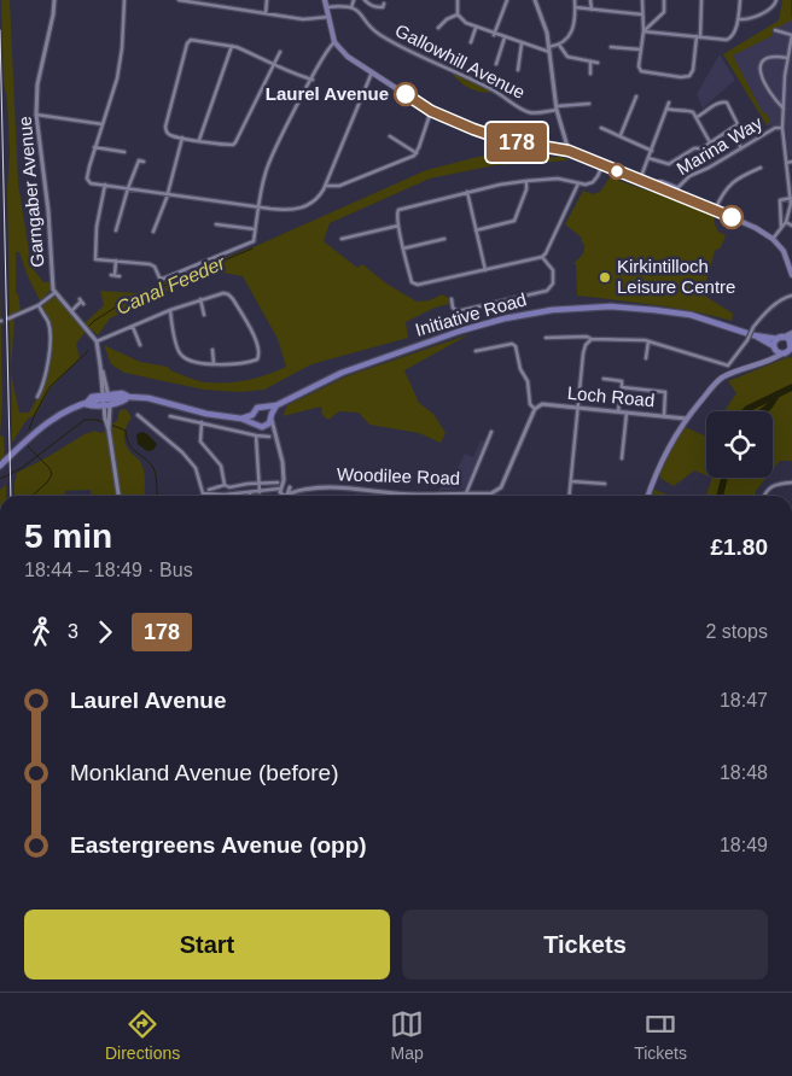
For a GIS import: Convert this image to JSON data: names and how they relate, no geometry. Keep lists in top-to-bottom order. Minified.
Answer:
{"streets":{"main road":["Initiative Road"],"street":["Gallowhill Avenue","Marina Way","Garngaber Avenue","Loch Road","Woodilee Road"]},"crossings":[["Loch Road","Woodilee Road"]],"water":["Canal Feeder"],"places":["Laurel Avenue","Kirkintilloch Leisure Centre"],"lines":["bus line 178"],"page":{"on_map":"178","heading":["5 min","18:44 – 18:49 · Bus","£1.80"],"legs":["3","178","2 stops"],"list":[{"name":"Laurel Avenue","value":"18:47"},{"name":"Monkland Avenue (before)","value":"18:48"},{"name":"Eastergreens Avenue (opp)","value":"18:49"}],"buttons":["Start","Tickets"],"tabs":["Directions","Map","Tickets"]}}
